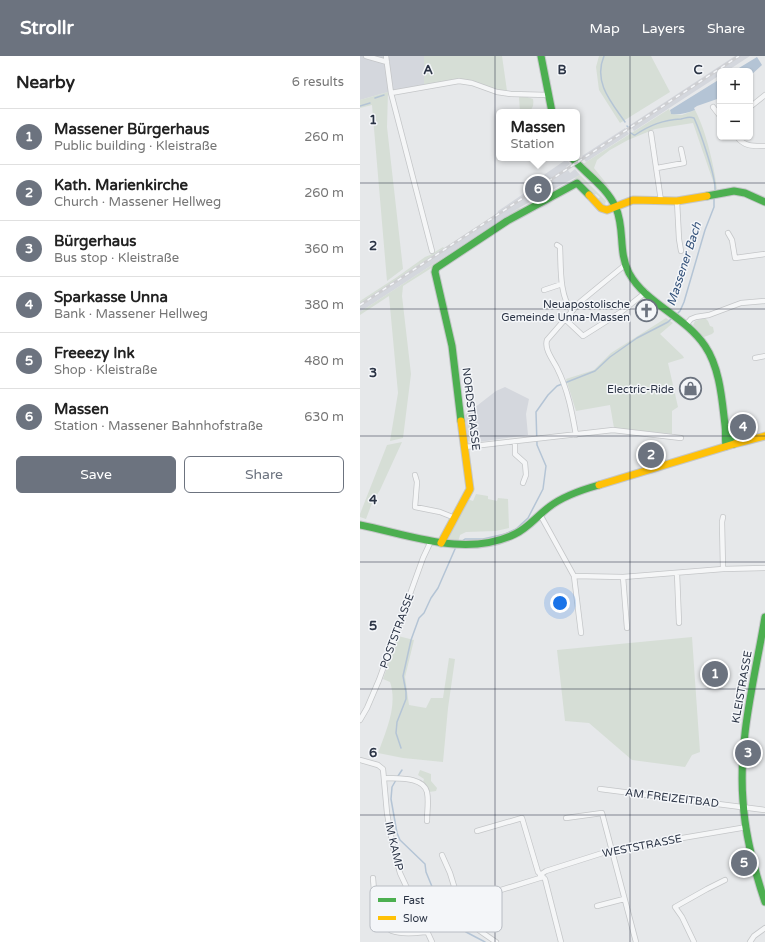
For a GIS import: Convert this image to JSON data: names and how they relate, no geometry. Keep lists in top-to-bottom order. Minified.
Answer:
{"streets":{"main road":["NORDSTRASSE","KLEISTRASSE"],"street":["POSTSTRASSE","AM FREIZEITBAD","IM KAMP","WESTSTRASSE"]},"crossings":[["KLEISTRASSE","AM FREIZEITBAD"],["KLEISTRASSE","WESTSTRASSE"]],"water":["Massener Bach"],"places":{"church":["Neuapostolische Gemeinde Unna-Massen"],"shop":["Electric-Ride"]},"legend":["Fast","Slow"],"page":{"header":"Strollr","nav":["Map","Layers","Share"],"heading":["Nearby","6 results"],"map_buttons":["+","−"],"list":[{"mark":"1","name":"Massener Bürgerhaus","note":"Public building · Kleistraße","value":"260 m"},{"mark":"2","name":"Kath. Marienkirche","note":"Church · Massener Hellweg","value":"260 m"},{"mark":"3","name":"Bürgerhaus","note":"Bus stop · Kleistraße","value":"360 m"},{"mark":"4","name":"Sparkasse Unna","note":"Bank · Massener Hellweg","value":"380 m"},{"mark":"5","name":"Freeezy Ink","note":"Shop · Kleistraße","value":"480 m"},{"mark":"6","name":"Massen","note":"Station · Massener Bahnhofstraße","value":"630 m"}],"popup":["Massen","Station"],"pins":["6","4","2","1","3","5"],"buttons":["Save","Share"]},"grid":{"columns":["A","B","C"],"rows":["1","2","3","4","5","6"]}}
